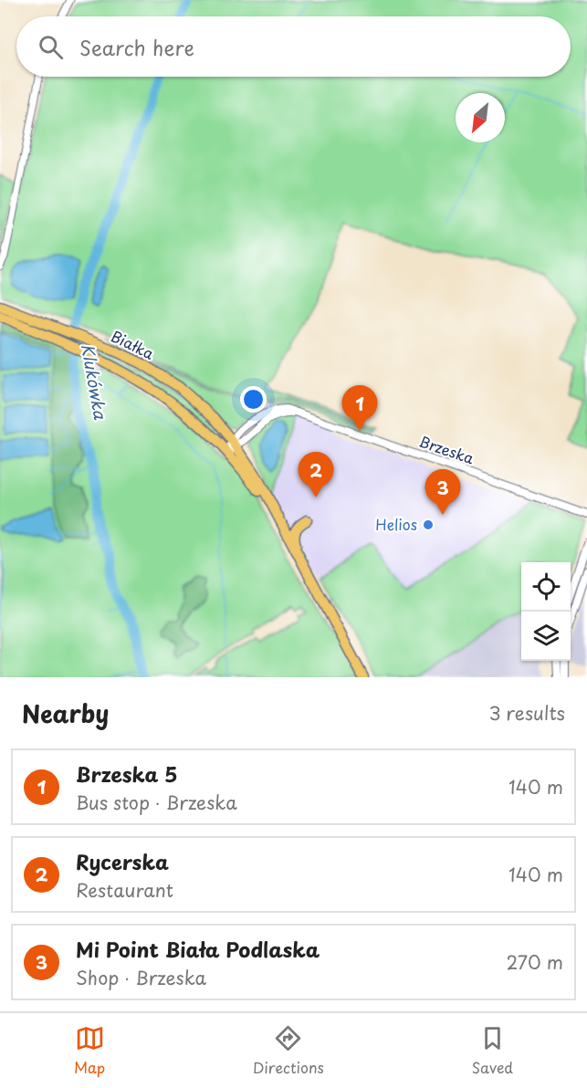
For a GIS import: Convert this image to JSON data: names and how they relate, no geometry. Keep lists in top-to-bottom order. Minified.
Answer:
{"streets":{"highway":["Białka"],"street":["Brzeska"]},"crossings":[["Białka","Brzeska"]],"water":["Klukówka"],"places":["Helios"],"north":"bottom left","page":{"search":"Search here","pins":["1","2","3"],"heading":["Nearby","3 results"],"list":[{"mark":"1","name":"Brzeska 5","note":"Bus stop · Brzeska","value":"140 m"},{"mark":"2","name":"Rycerska","note":"Restaurant","value":"140 m"},{"mark":"3","name":"Mi Point Biała Podlaska","note":"Shop · Brzeska","value":"270 m"}],"nav":["Map","Directions","Saved"]}}
